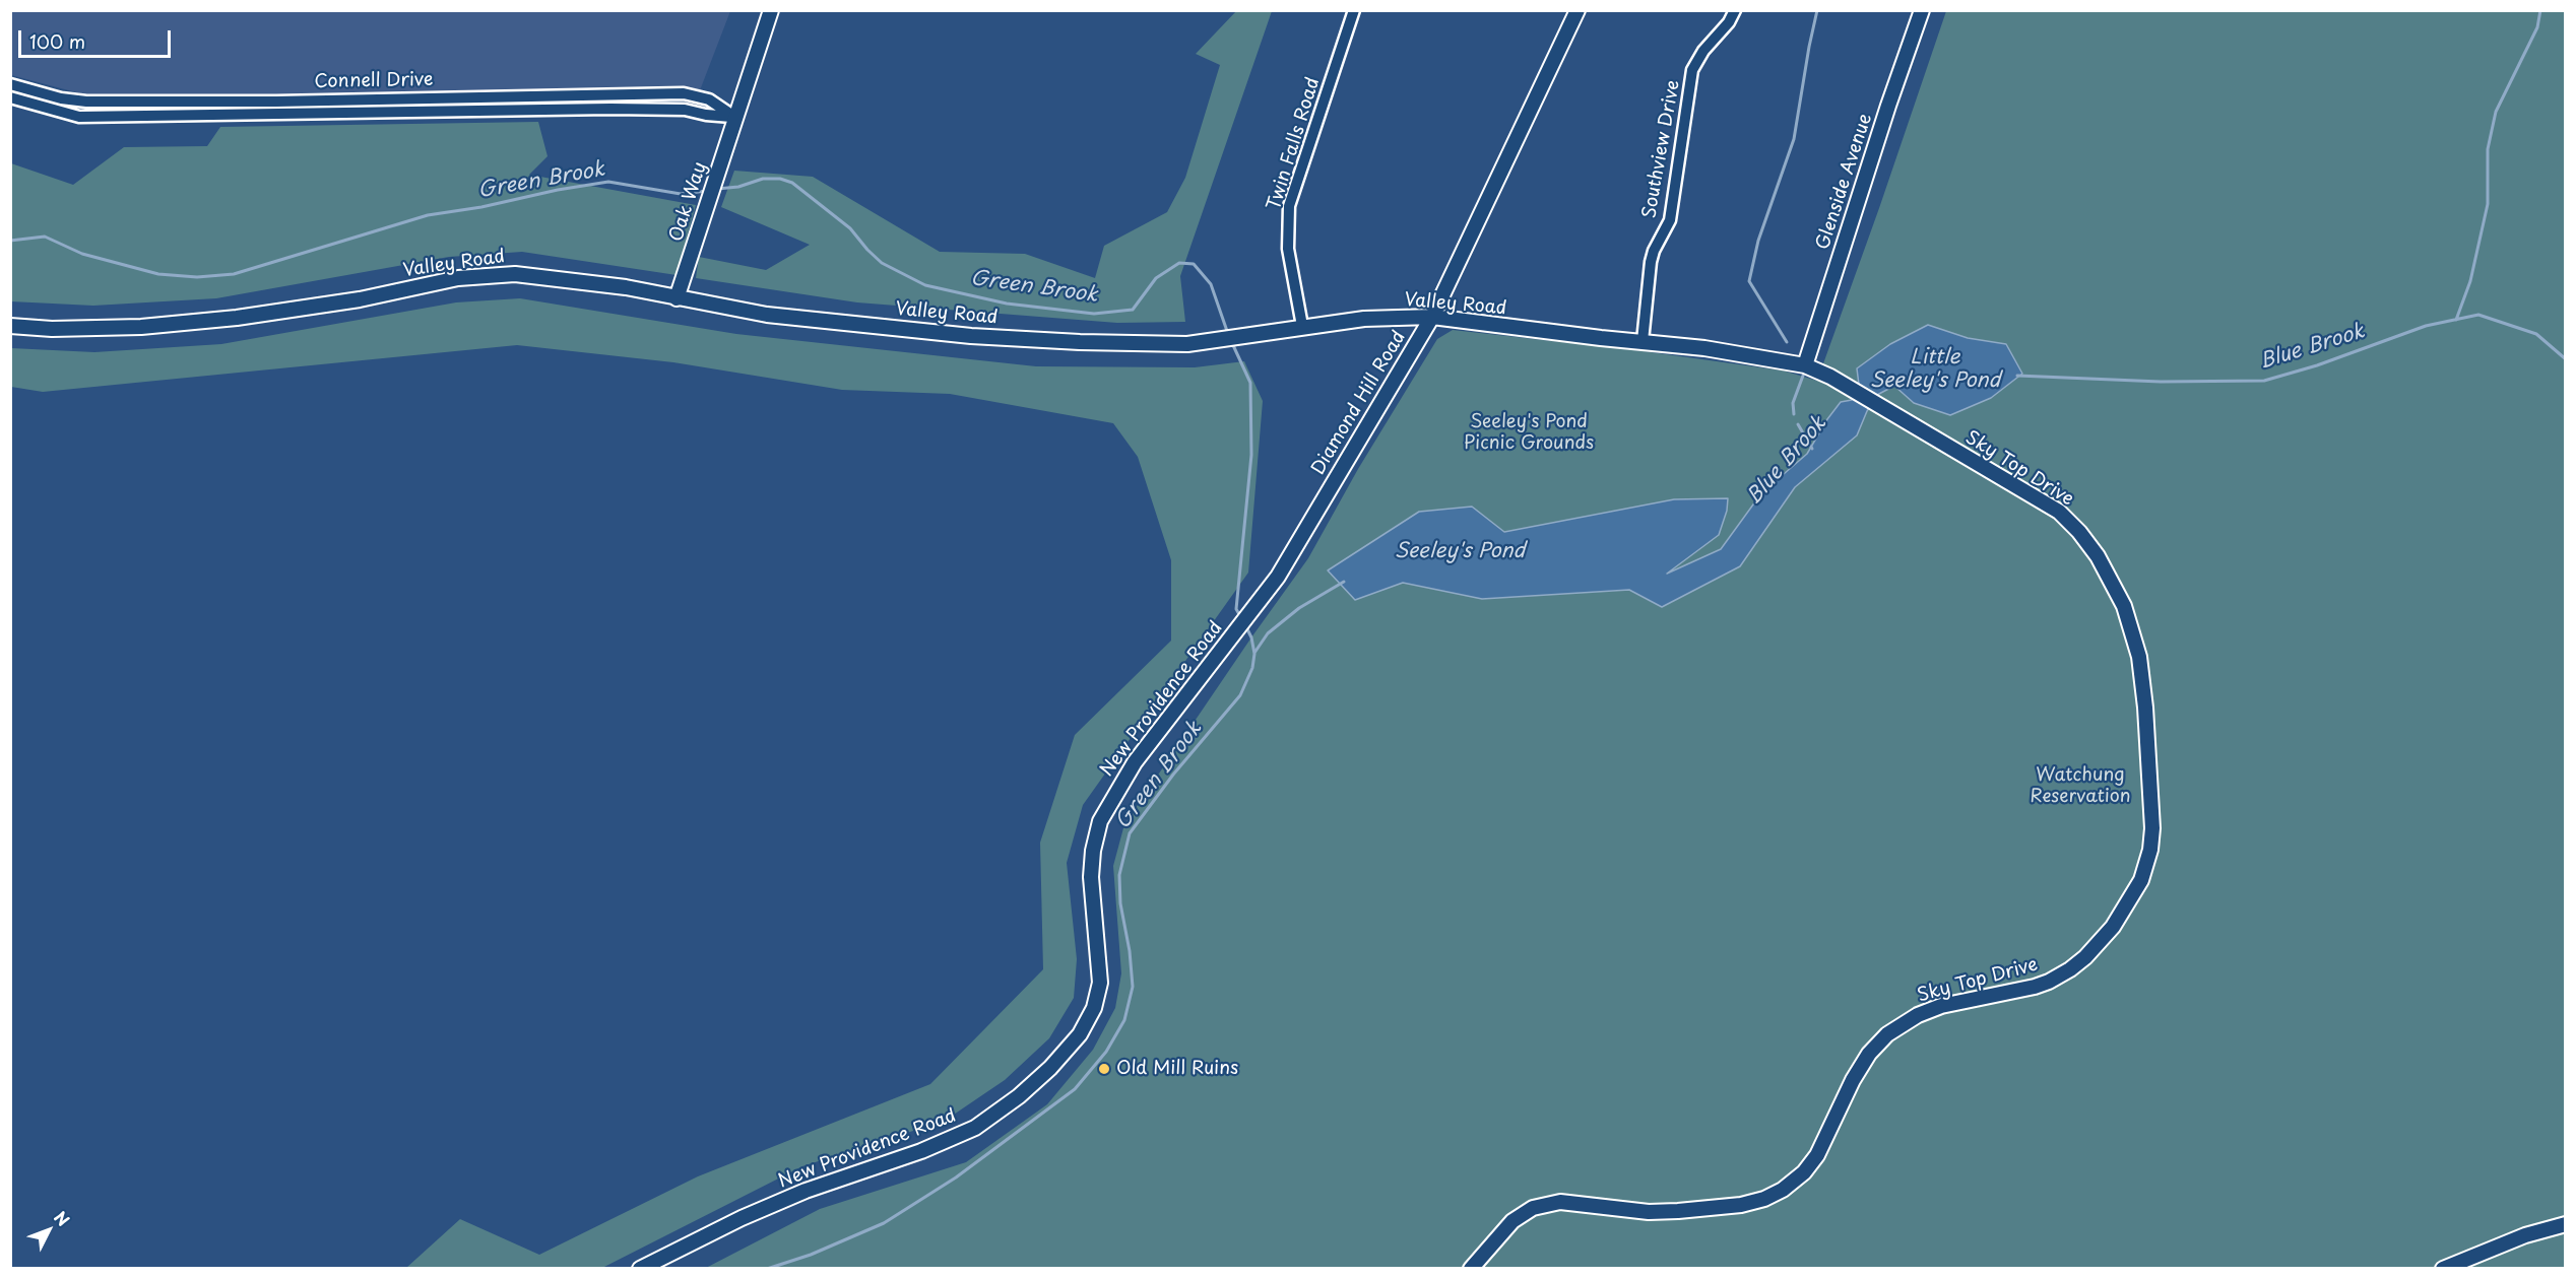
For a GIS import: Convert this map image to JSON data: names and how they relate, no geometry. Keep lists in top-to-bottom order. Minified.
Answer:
{"streets":{"main road":["Glenside Avenue","Oak Way","Valley Road","Diamond Hill Road","Sky Top Drive","New Providence Road"],"street":["Connell Drive","Twin Falls Road","Southview Drive"]},"crossings":[["Connell Drive","Oak Way"],["Twin Falls Road","Valley Road"],["Southview Drive","Valley Road"],["Glenside Avenue","Valley Road"],["Oak Way","Valley Road"],["Valley Road","Diamond Hill Road"],["Valley Road","Sky Top Drive"],["Diamond Hill Road","New Providence Road"]],"water":["Green Brook","Blue Brook","Little Seeley's Pond","Seeley's Pond"],"parks":["Seeley's Pond Picnic Grounds","Watchung Reservation"],"places":["Old Mill Ruins"],"scale_bar":"100 m","north":"top right"}
